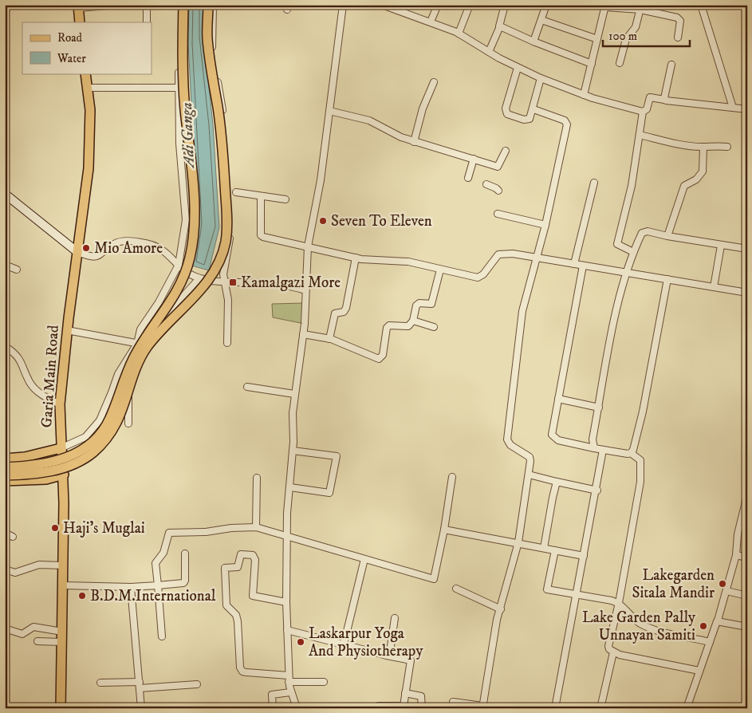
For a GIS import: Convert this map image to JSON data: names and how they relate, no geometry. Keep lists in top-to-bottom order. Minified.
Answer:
{"streets":{"main road":["Garia Main Road"]},"water":["Adi Ganga"],"places":{"other":["Seven To Eleven","Mio Amore","Haji's Muglai","Lakegarden Sitala Mandir","B.D.M.International","Lake Garden Pally Unnayan Samiti","Laskarpur Yoga And Physiotherapy"],"transit":["Kamalgazi More"]},"legend":["Road","Water"],"scale_bar":"100 m"}
